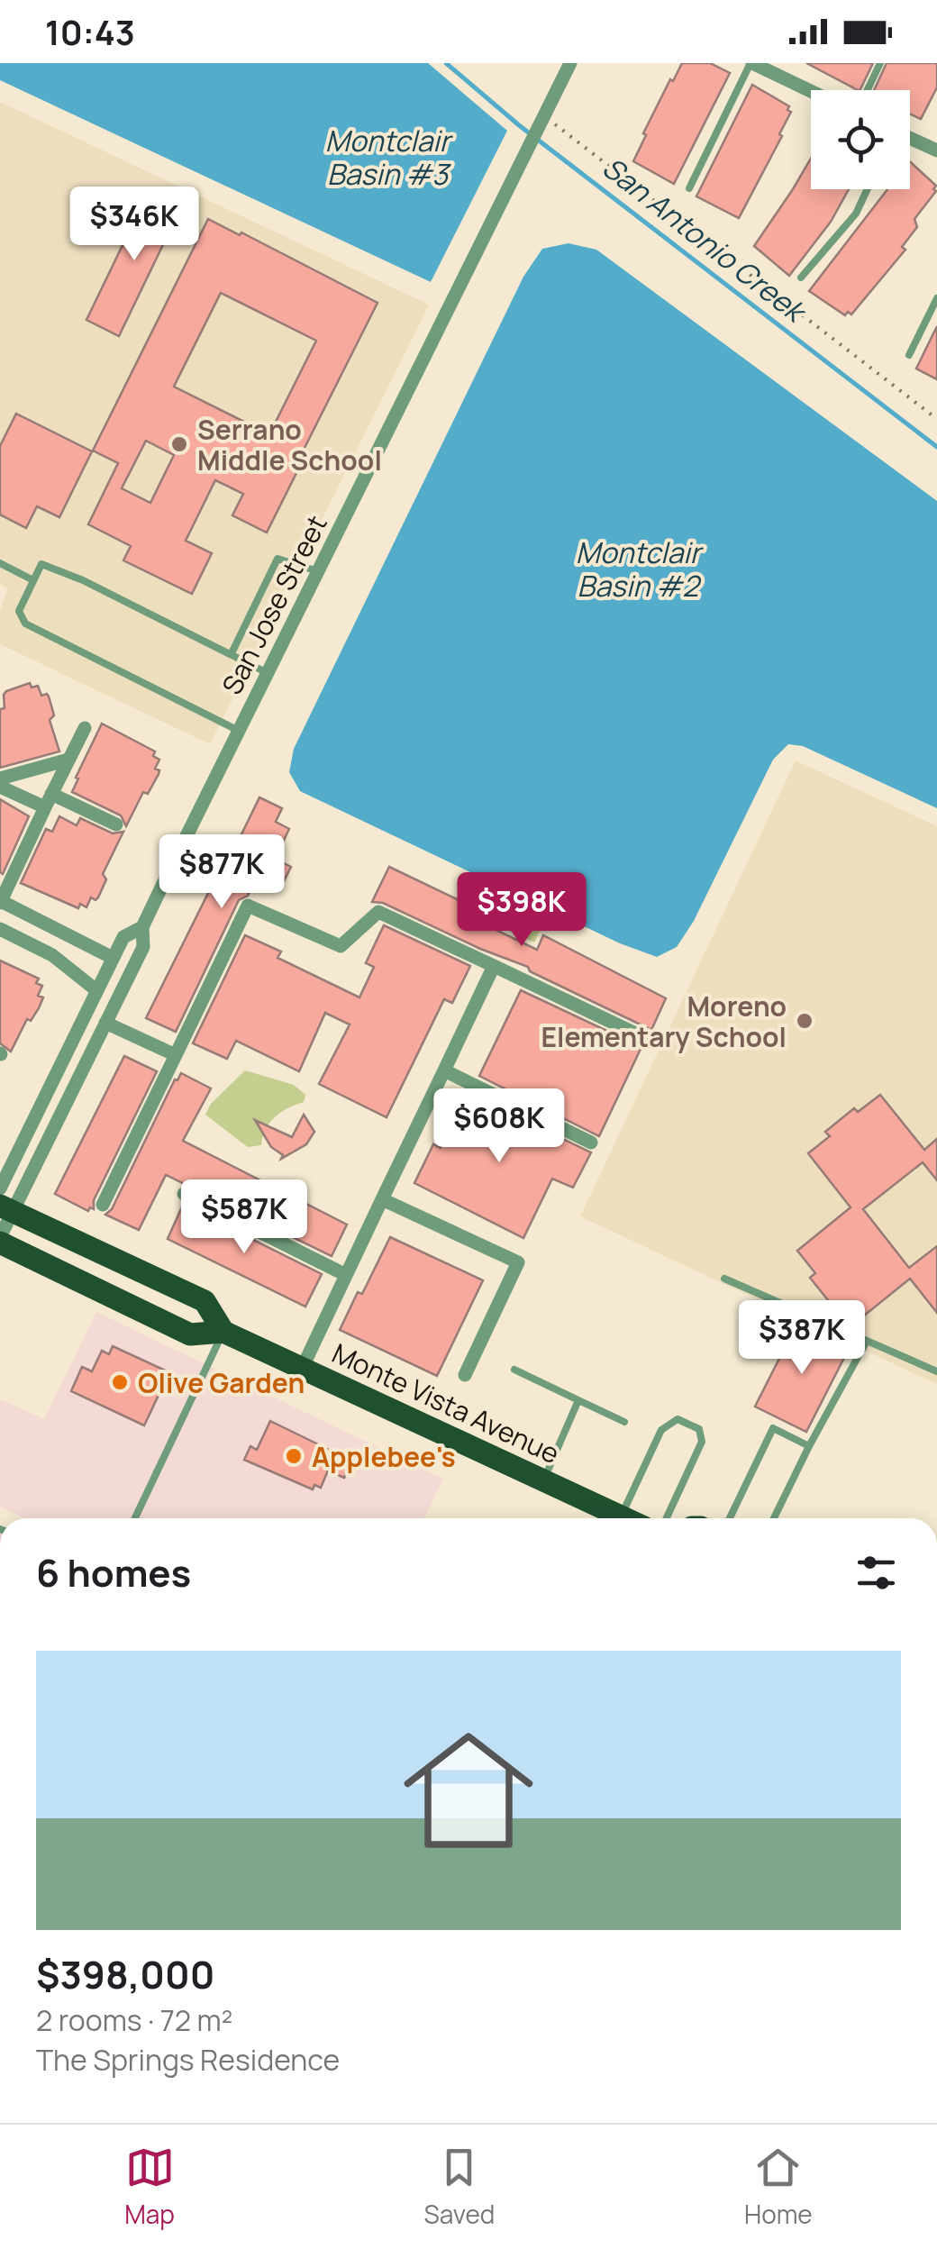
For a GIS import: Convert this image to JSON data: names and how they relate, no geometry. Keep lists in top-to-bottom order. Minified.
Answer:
{"streets":{"main road":["Monte Vista Avenue"],"street":["San Jose Street"]},"crossings":[["San Jose Street","Monte Vista Avenue"]],"water":["Montclair Basin #3","San Antonio Creek","Montclair Basin #2"],"places":["Serrano Middle School","Moreno Elementary School","Olive Garden","Applebee's"],"page":{"status":"10:43","price":["$346K","$877K","$398K","$608K","$587K","$387K"],"heading":"6 homes","list":[{"name":"$398,000","note":"2 rooms · 72 m² · The Springs Residence"}],"tabs":["Map","Saved","Home"]}}
